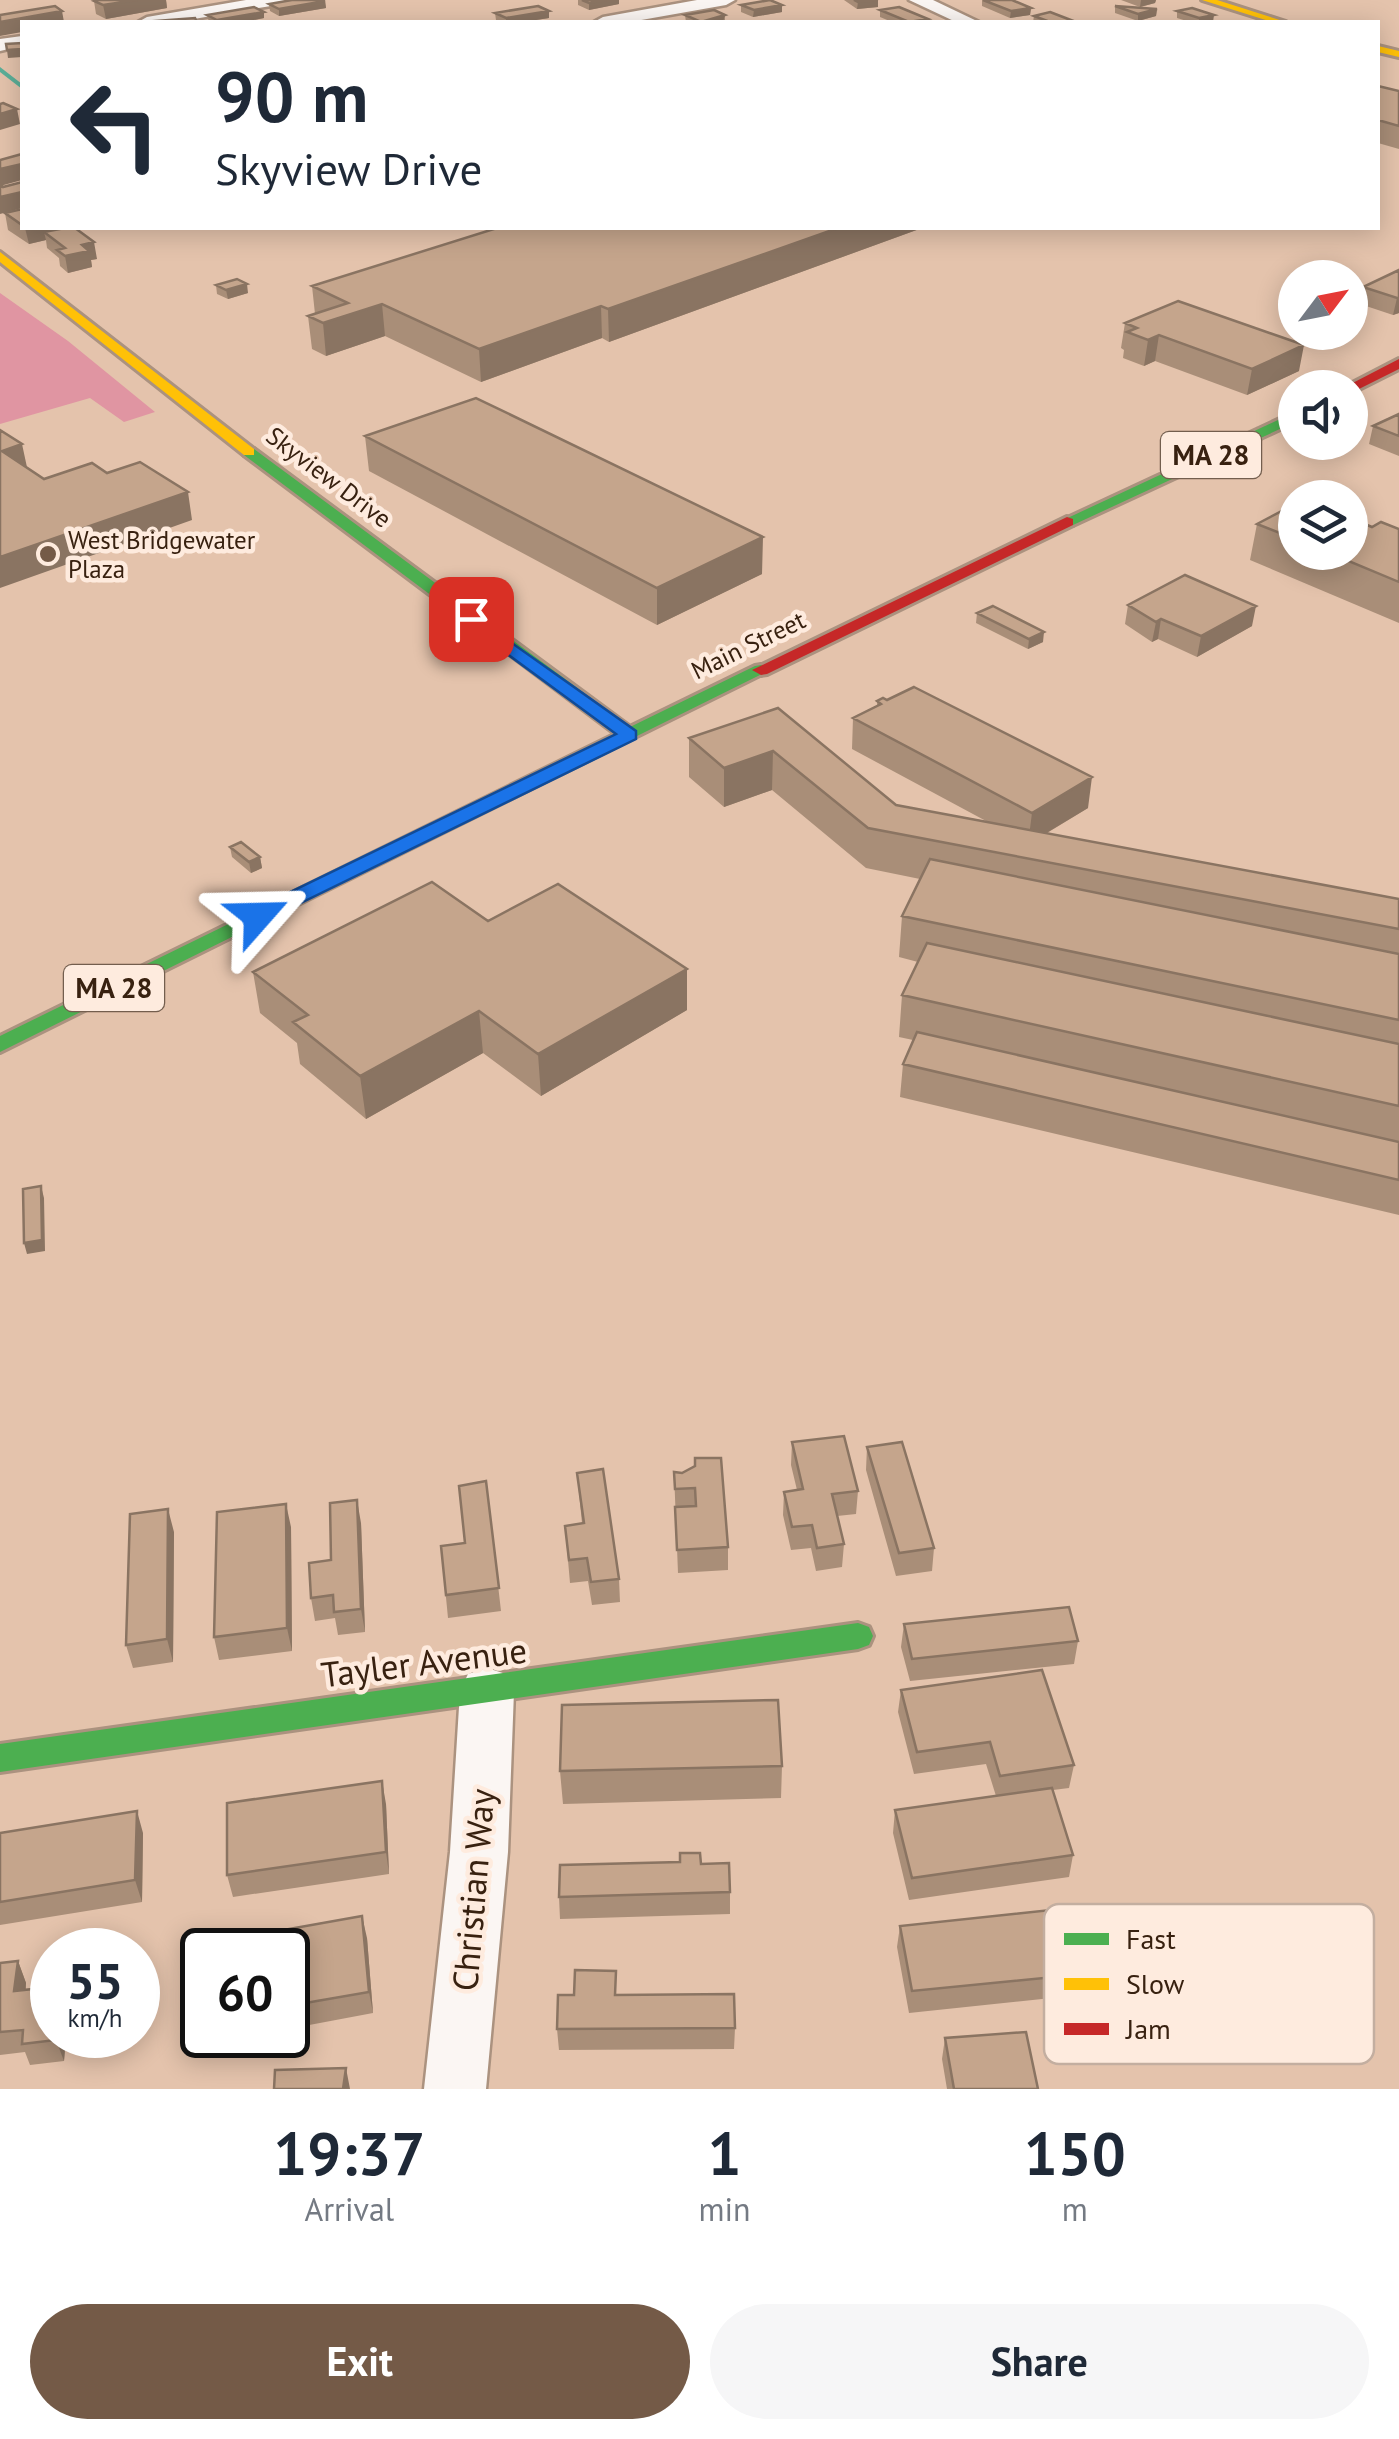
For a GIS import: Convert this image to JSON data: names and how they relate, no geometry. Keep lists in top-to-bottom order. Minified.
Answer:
{"streets":{"main road":["MA 28","Skyview Drive","Main Street","Tayler Avenue"],"street":["Christian Way"]},"crossings":[["Skyview Drive","Main Street"],["Tayler Avenue","Christian Way"]],"places":["West Bridgewater Plaza"],"legend":["Fast","Slow","Jam"],"north":"top right","page":{"turn":["90 m","Skyview Drive"],"speed":"55 km/h","limit":"60","eta":["19:37","Arrival","1","min","150","m"],"buttons":["Exit","Share"]}}
